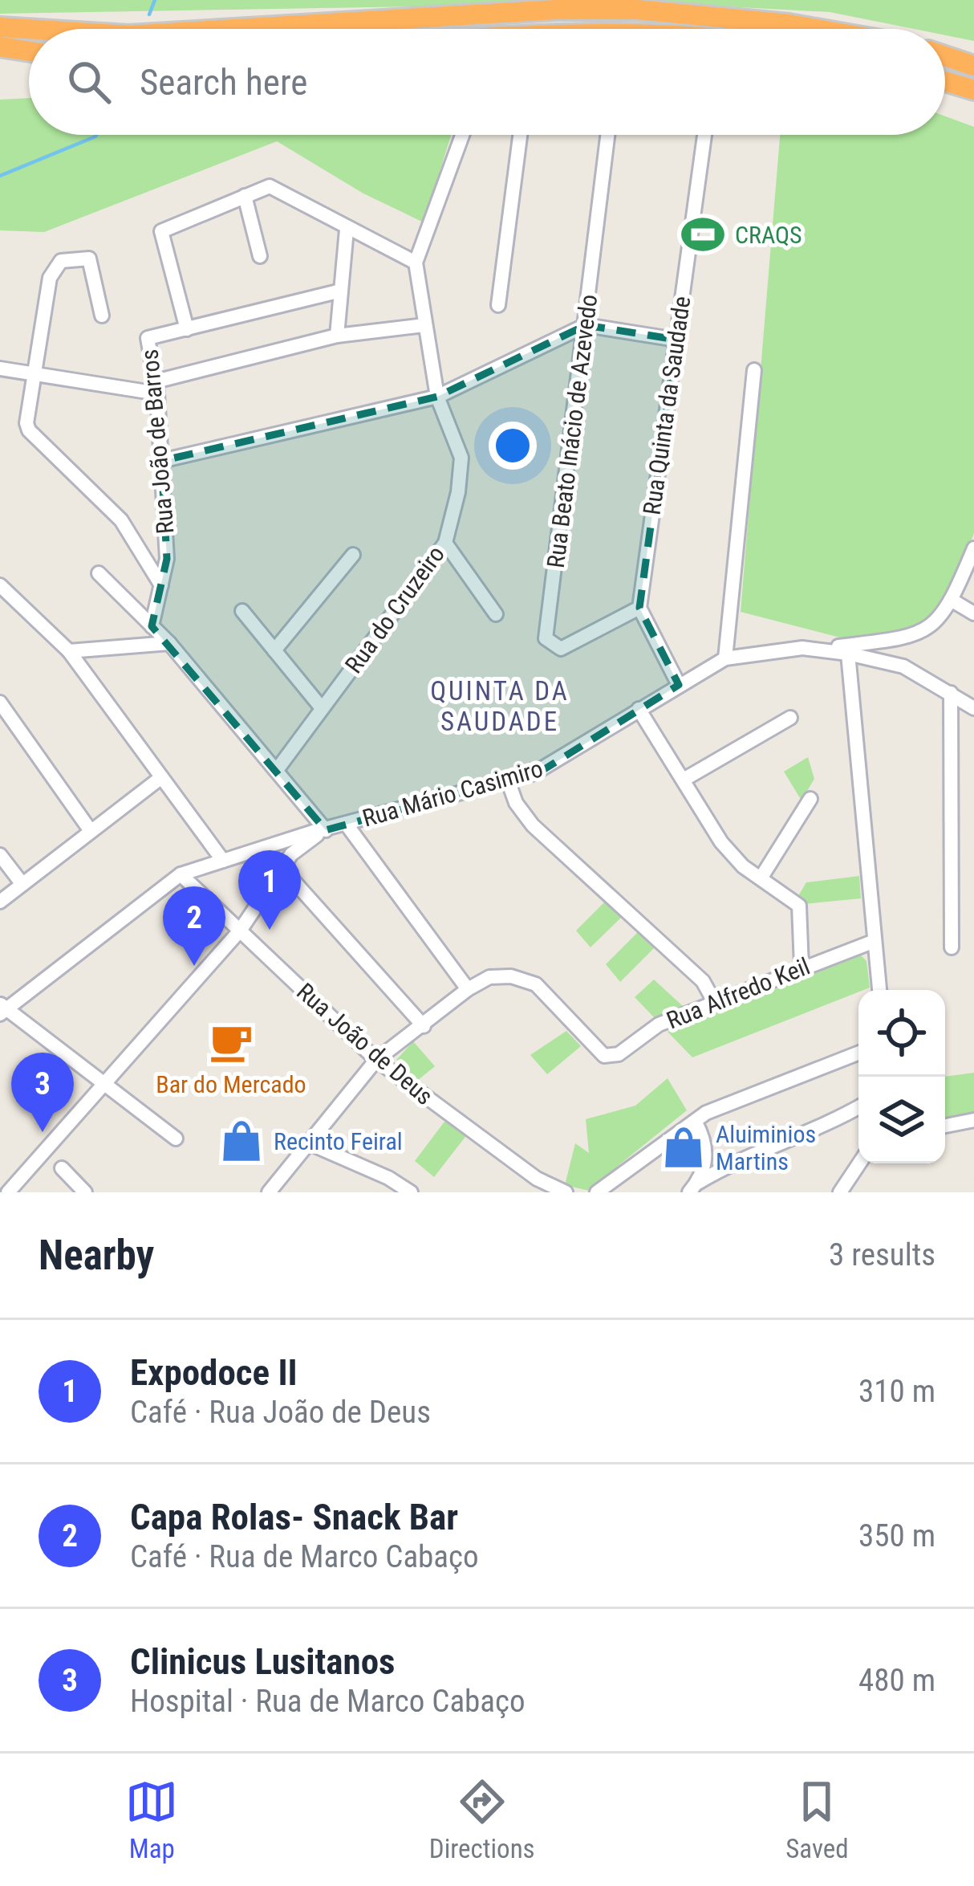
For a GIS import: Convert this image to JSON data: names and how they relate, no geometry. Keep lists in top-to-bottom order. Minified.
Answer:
{"streets":{"street":["Rua Quinta da Saudade","Rua Beato Inácio de Azevedo","Rua João de Barros","Rua do Cruzeiro","Rua Mário Casimiro","Rua Alfredo Keil","Rua João de Deus"]},"crossings":[["Rua Quinta da Saudade","Rua Beato Inácio de Azevedo"],["Rua Mário Casimiro","Rua João de Deus"],["Rua Alfredo Keil","Rua João de Deus"]],"districts":["QUINTA DA SAUDADE"],"places":{"sports":["CRAQS"],"cafe":["Bar do Mercado"],"shop":["Recinto Feiral","Aluiminios Martins"]},"page":{"search":"Search here","pins":["1","2","3"],"heading":["Nearby","3 results"],"list":[{"mark":"1","name":"Expodoce II","note":"Café · Rua João de Deus","value":"310 m"},{"mark":"2","name":"Capa Rolas- Snack Bar","note":"Café · Rua de Marco Cabaço","value":"350 m"},{"mark":"3","name":"Clinicus Lusitanos","note":"Hospital · Rua de Marco Cabaço","value":"480 m"}],"nav":["Map","Directions","Saved"]}}
